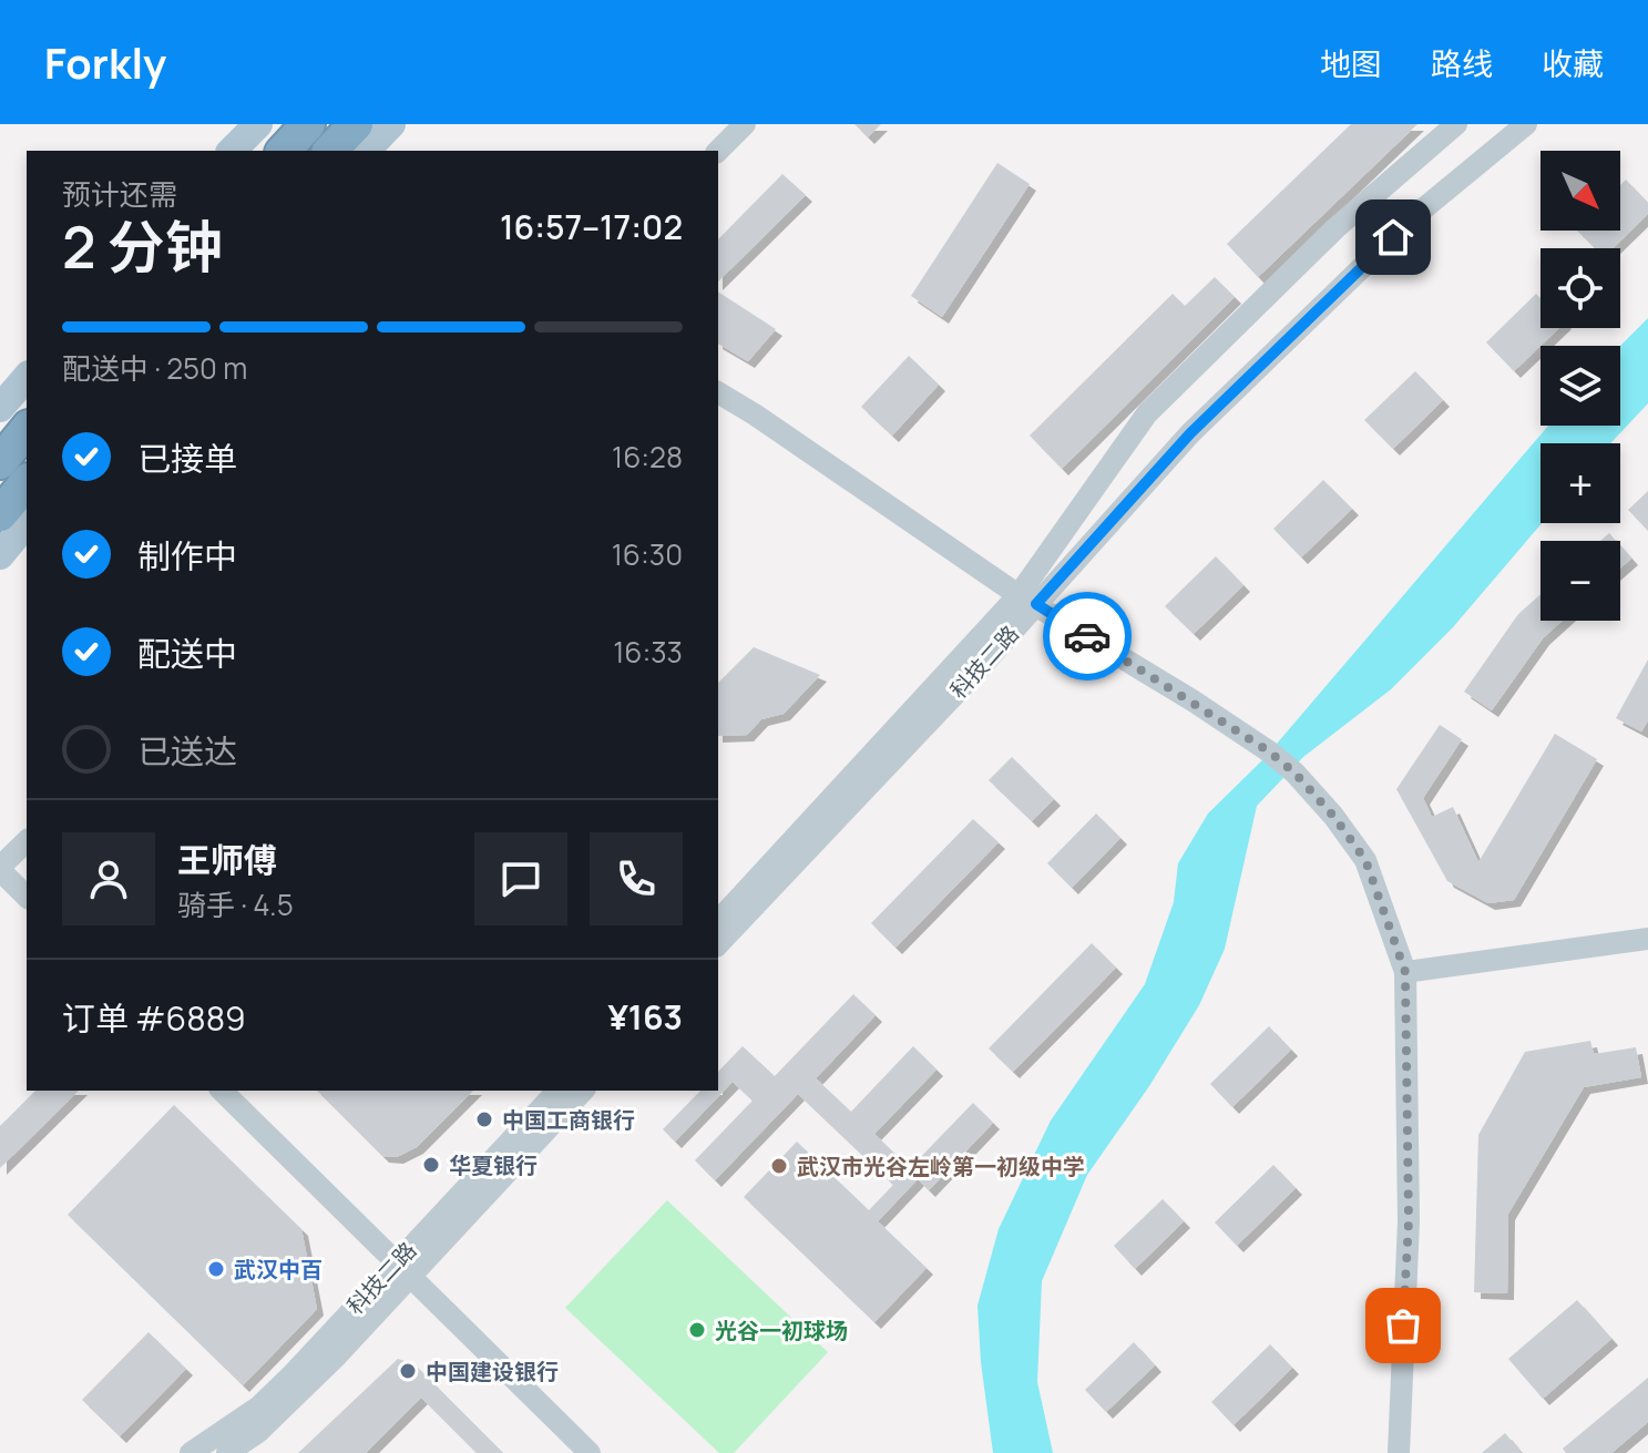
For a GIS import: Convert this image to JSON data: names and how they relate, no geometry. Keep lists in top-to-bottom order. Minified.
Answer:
{"streets":{"street":["科技二路"]},"places":["中国工商银行","华夏银行","武汉市光谷左岭第一初级中学","武汉中百","光谷一初球场","中国建设银行"],"north":"bottom right","page":{"header":"Forkly","nav":["地图","路线","收藏"],"map_buttons":["+","−"],"heading":["2 分钟","预计还需","16:57–17:02"],"panel":["王师傅","骑手 · 4.5","订单 #6889","¥163"],"bar":"配送中 · 250 m","list":[["已接单","16:28"],["制作中","16:30"],["配送中","16:33"],"已送达"]}}
